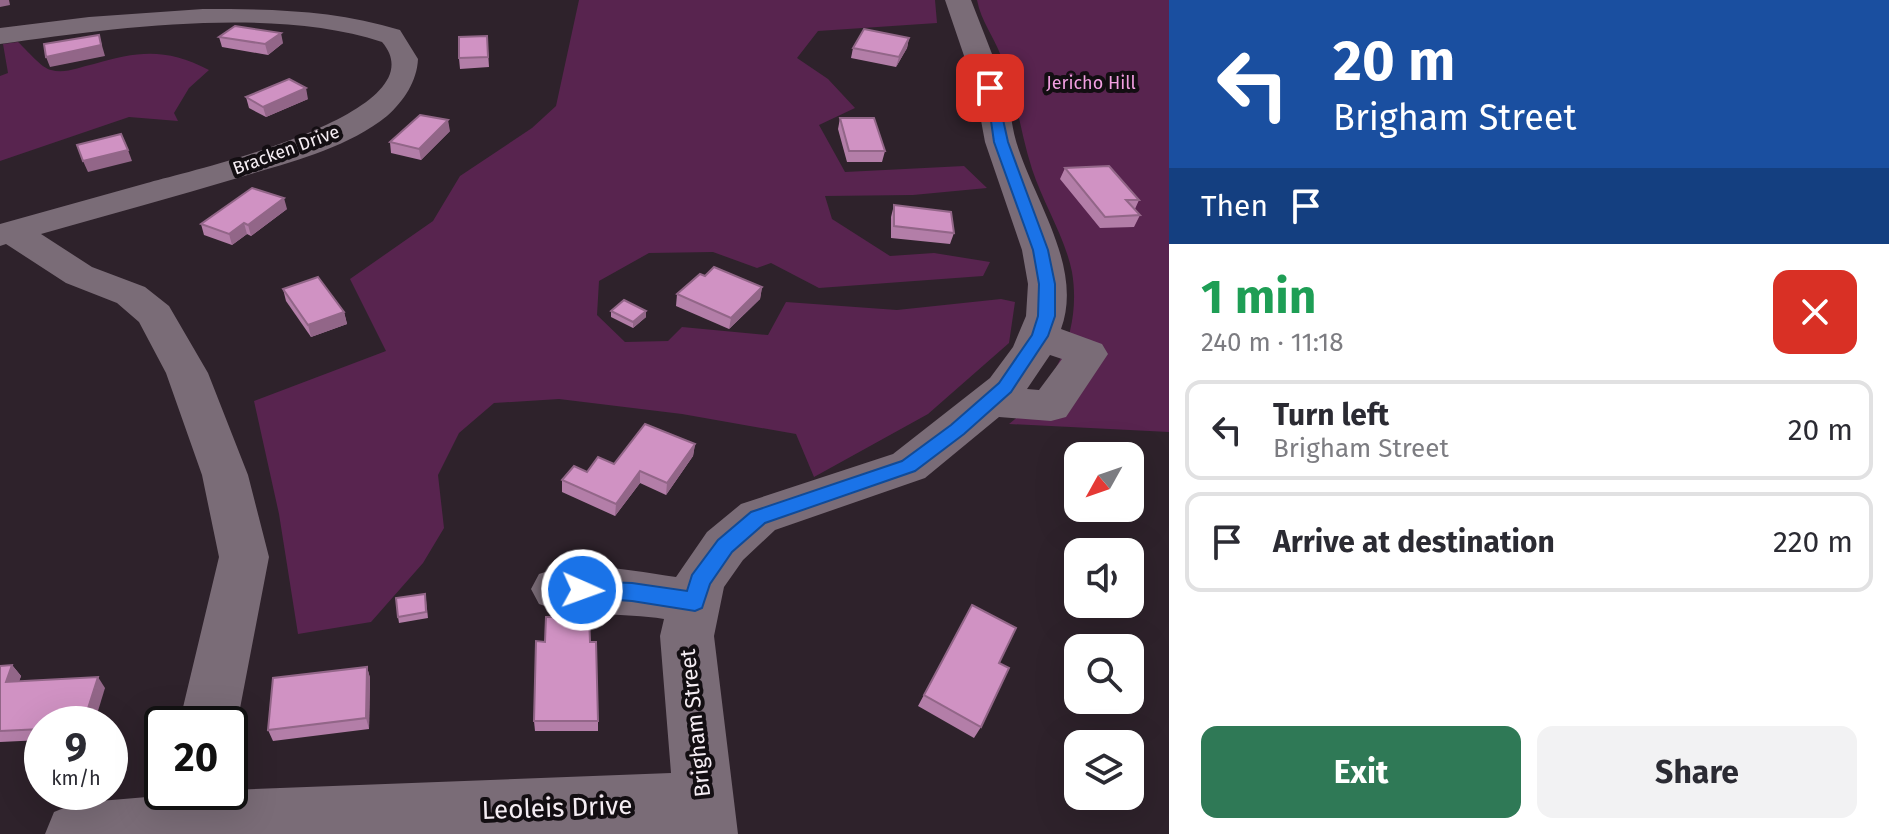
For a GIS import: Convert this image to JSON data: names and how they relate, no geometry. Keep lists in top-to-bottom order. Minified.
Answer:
{"streets":{"street":["Bracken Drive","Brigham Street","Leoleis Drive"]},"crossings":[["Brigham Street","Leoleis Drive"]],"parks":["Jericho Hill"],"north":"bottom left","page":{"turn":["20 m","Brigham Street"],"then":"Then","heading":["1 min","240 m · 11:18"],"list":[{"name":"Turn left","note":"Brigham Street","value":"20 m"},{"name":"Arrive at destination","value":"220 m"}],"speed":"9 km/h","limit":"20","buttons":["Exit","Share"]}}
